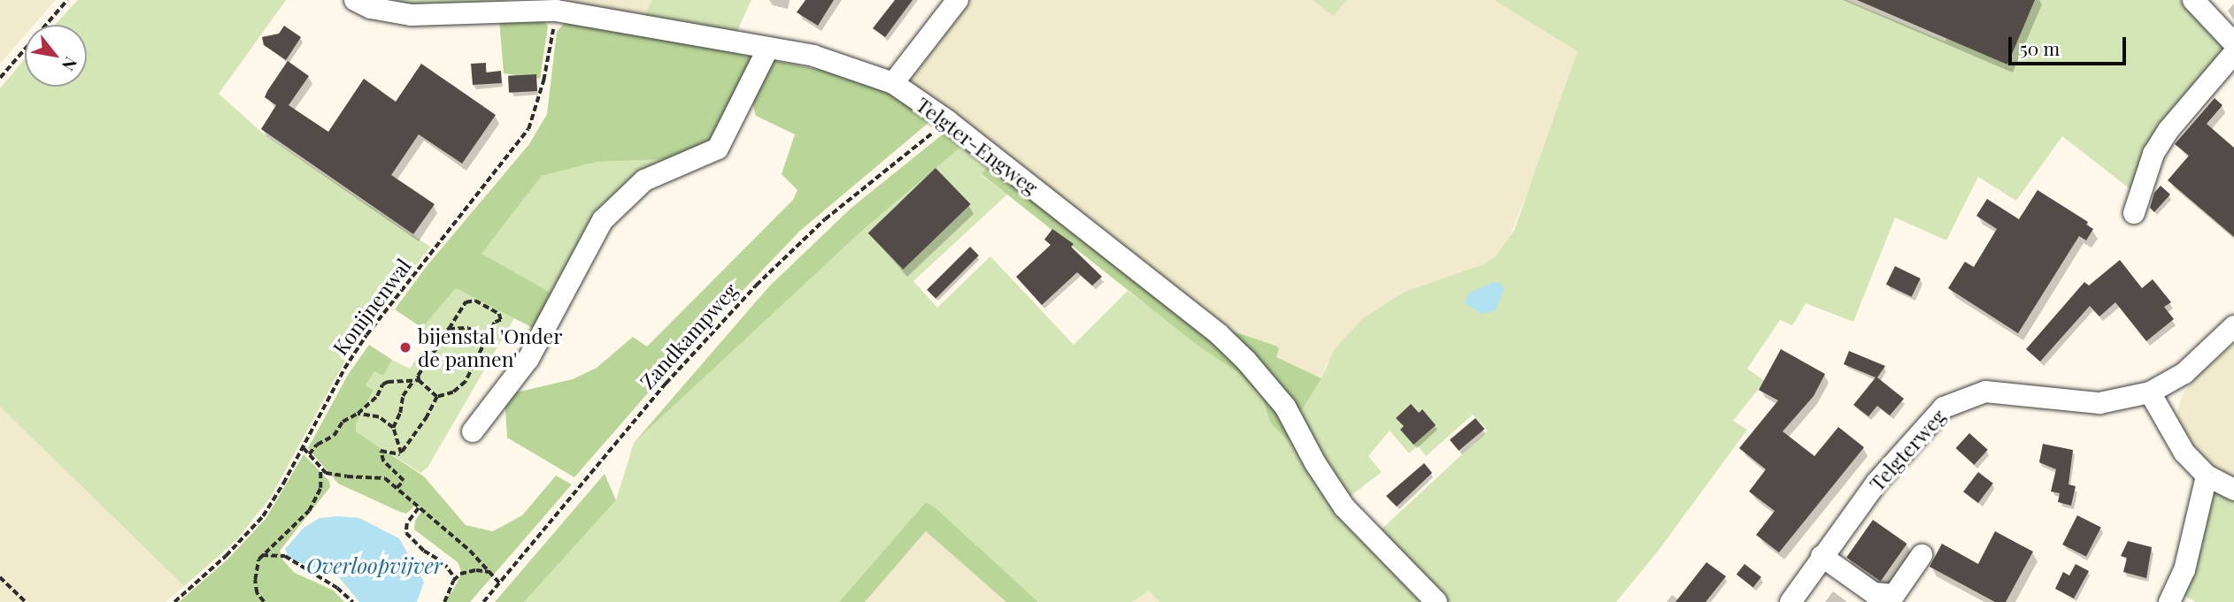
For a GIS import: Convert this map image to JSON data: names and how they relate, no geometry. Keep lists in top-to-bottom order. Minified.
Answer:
{"streets":{"street":["Telgter-Engweg","Telgterweg"],"path":["Konijnenwal","Zandkampweg"]},"crossings":[["Telgter-Engweg","Konijnenwal"],["Telgter-Engweg","Zandkampweg"]],"water":["Overloopvijver"],"places":["bijenstal 'Onder de pannen'"],"scale_bar":"50 m","north":"bottom right"}
